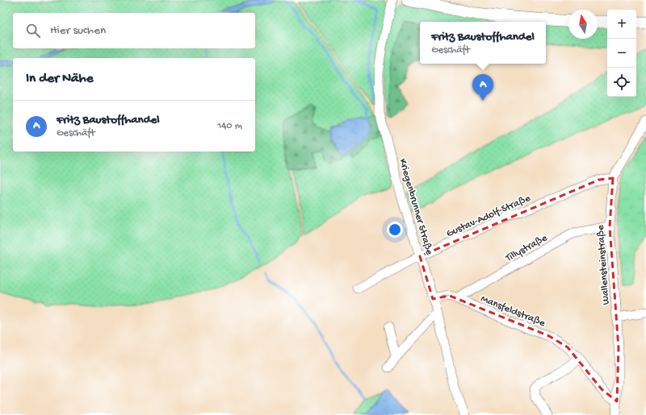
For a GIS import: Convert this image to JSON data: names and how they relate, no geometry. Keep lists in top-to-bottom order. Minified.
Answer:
{"streets":{"street":["Kriegenbrunner Straße","Gustav-Adolf-Straße","Tillystraße","Wallensteinstraße","Mansfeldstraße"]},"crossings":[["Kriegenbrunner Straße","Gustav-Adolf-Straße"],["Kriegenbrunner Straße","Mansfeldstraße"],["Gustav-Adolf-Straße","Wallensteinstraße"],["Tillystraße","Wallensteinstraße"],["Tillystraße","Mansfeldstraße"],["Wallensteinstraße","Mansfeldstraße"]],"north":"top","page":{"map_buttons":["+","−"],"search":"Hier suchen","popup":["Fritz Baustoffhandel","Geschäft"],"heading":"In der Nähe","pins":"A","list":[{"mark":"A","name":"Fritz Baustoffhandel","note":"Geschäft","value":"140 m"}]}}
